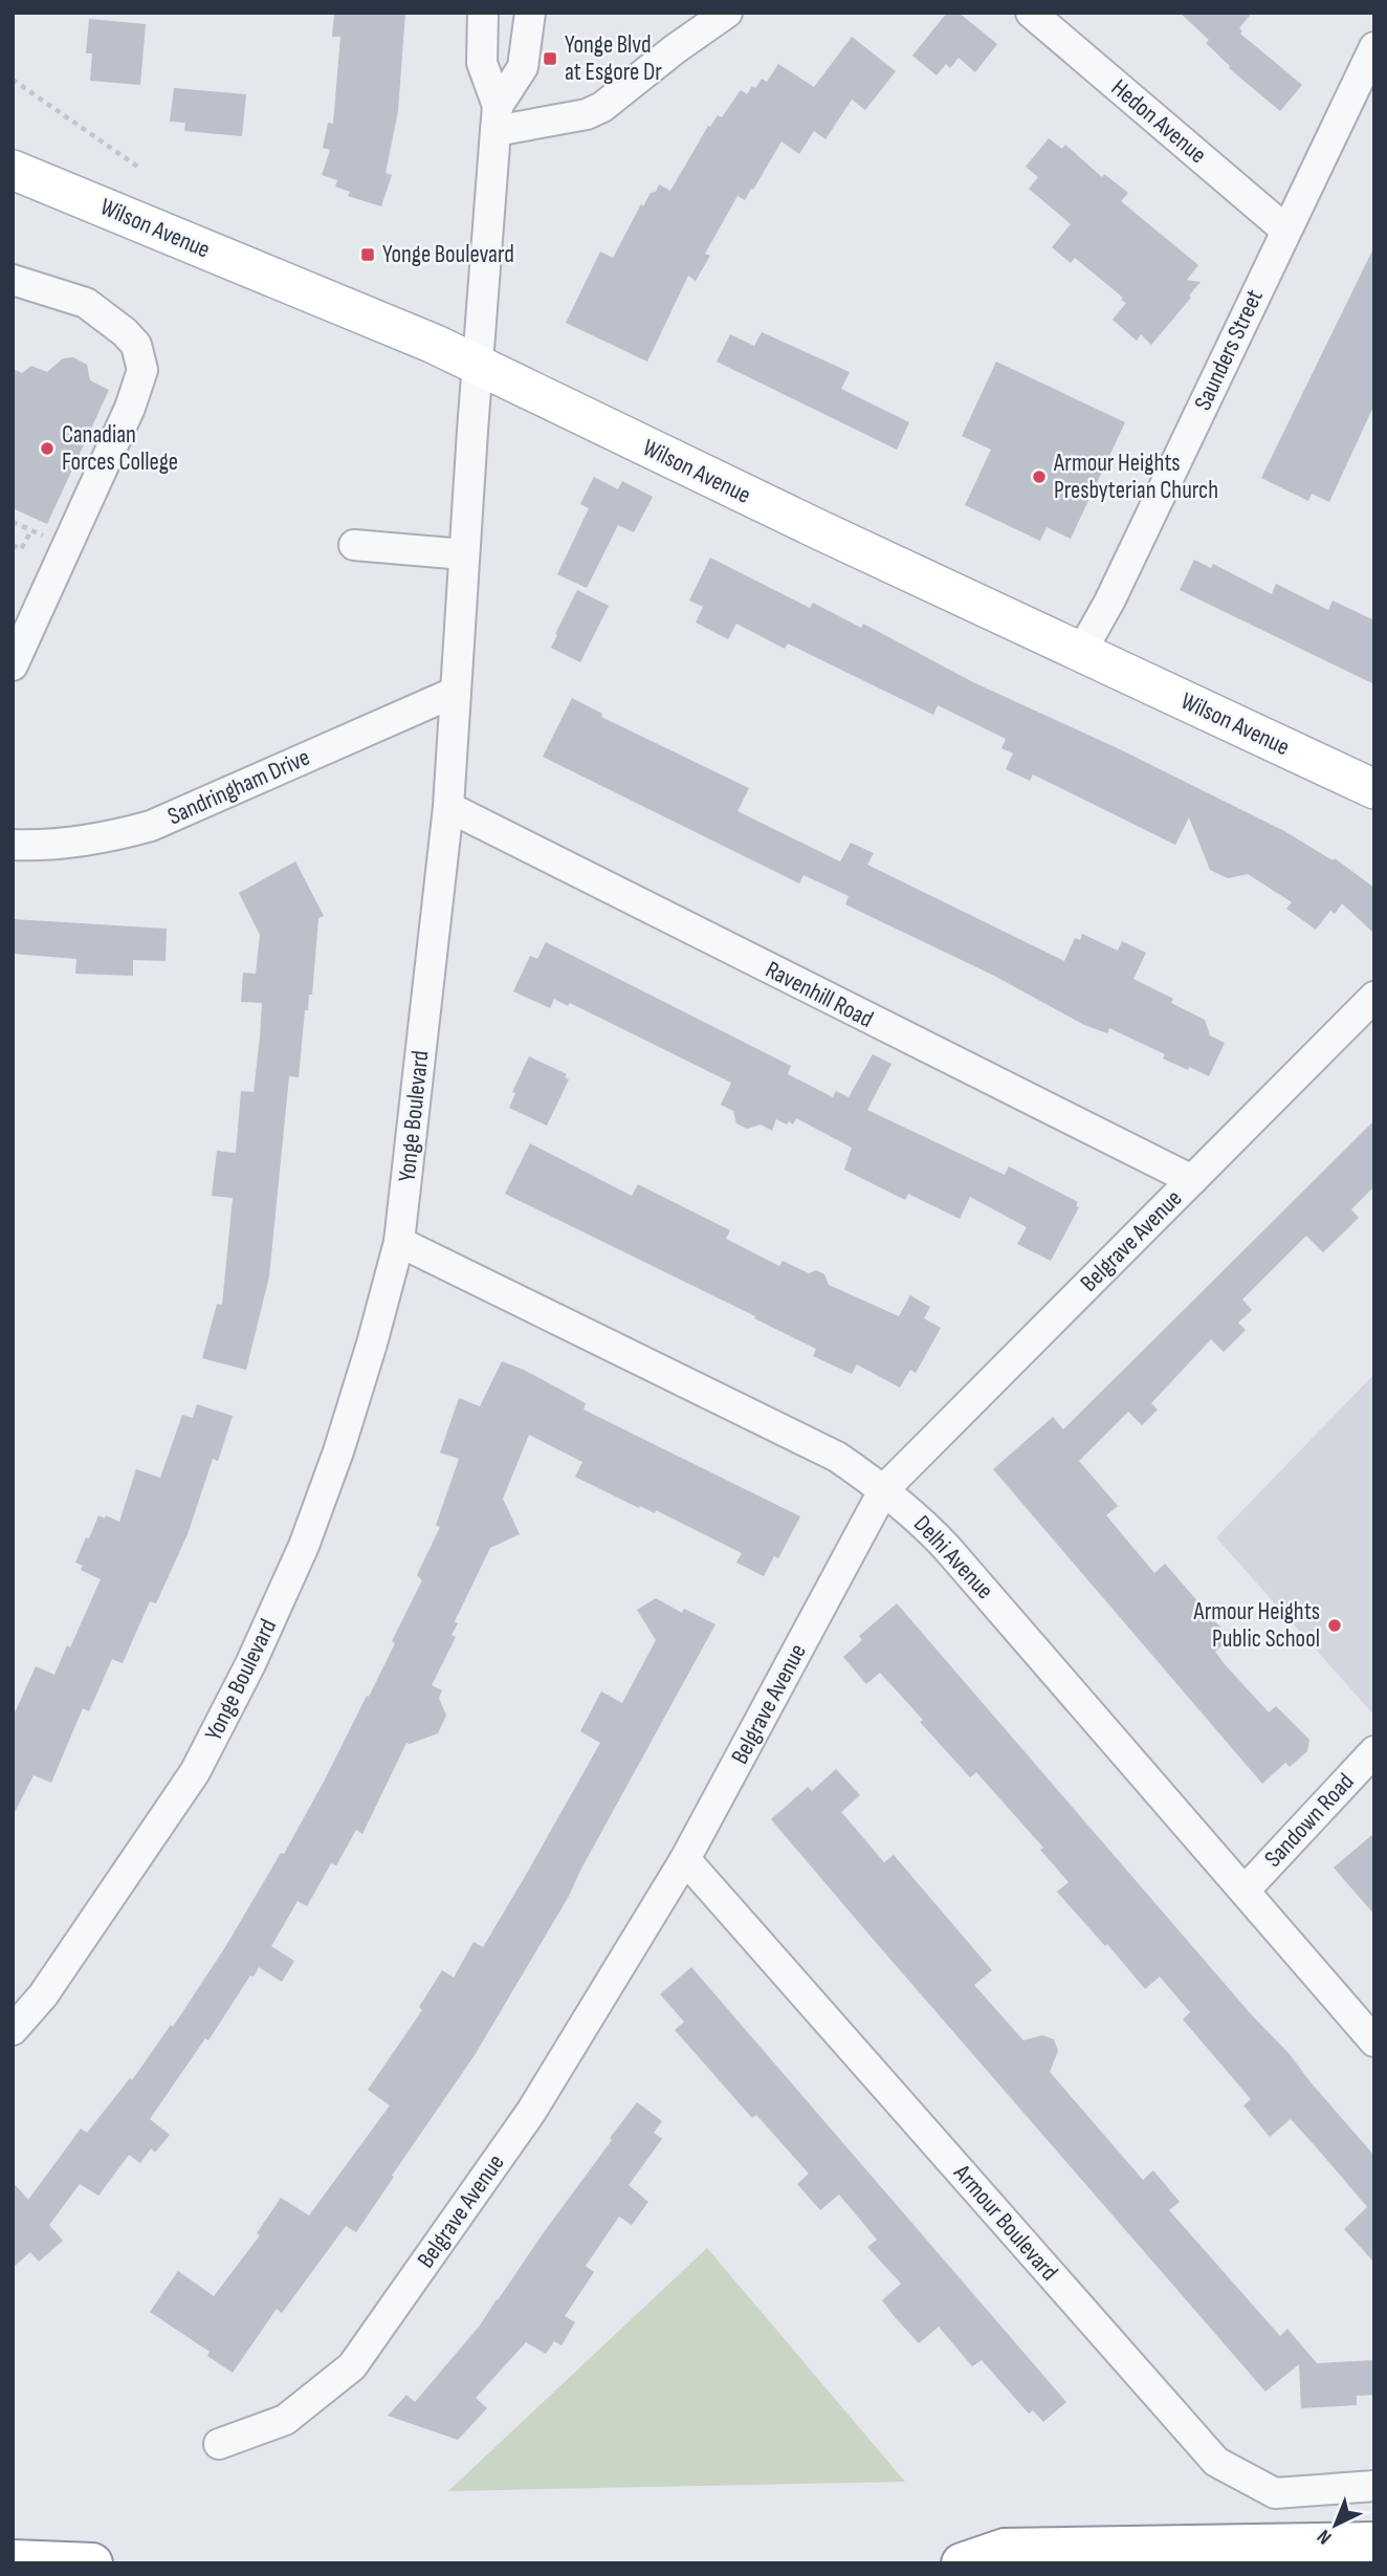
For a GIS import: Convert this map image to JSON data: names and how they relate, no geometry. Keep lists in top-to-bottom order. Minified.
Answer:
{"streets":{"main road":["Wilson Avenue"],"street":["Hedon Avenue","Saunders Street","Sandringham Drive","Ravenhill Road","Yonge Boulevard","Belgrave Avenue","Delhi Avenue","Sandown Road","Armour Boulevard"]},"crossings":[["Hedon Avenue","Saunders Street"],["Wilson Avenue","Saunders Street"],["Wilson Avenue","Yonge Boulevard"],["Sandringham Drive","Yonge Boulevard"],["Ravenhill Road","Yonge Boulevard"],["Ravenhill Road","Belgrave Avenue"],["Yonge Boulevard","Delhi Avenue"],["Belgrave Avenue","Delhi Avenue"],["Belgrave Avenue","Armour Boulevard"],["Delhi Avenue","Sandown Road"]],"places":{"transit":["Yonge Blvd at Esgore Dr","Yonge Boulevard"],"other":["Canadian Forces College","Armour Heights Presbyterian Church","Armour Heights Public School"]},"north":"bottom left"}
